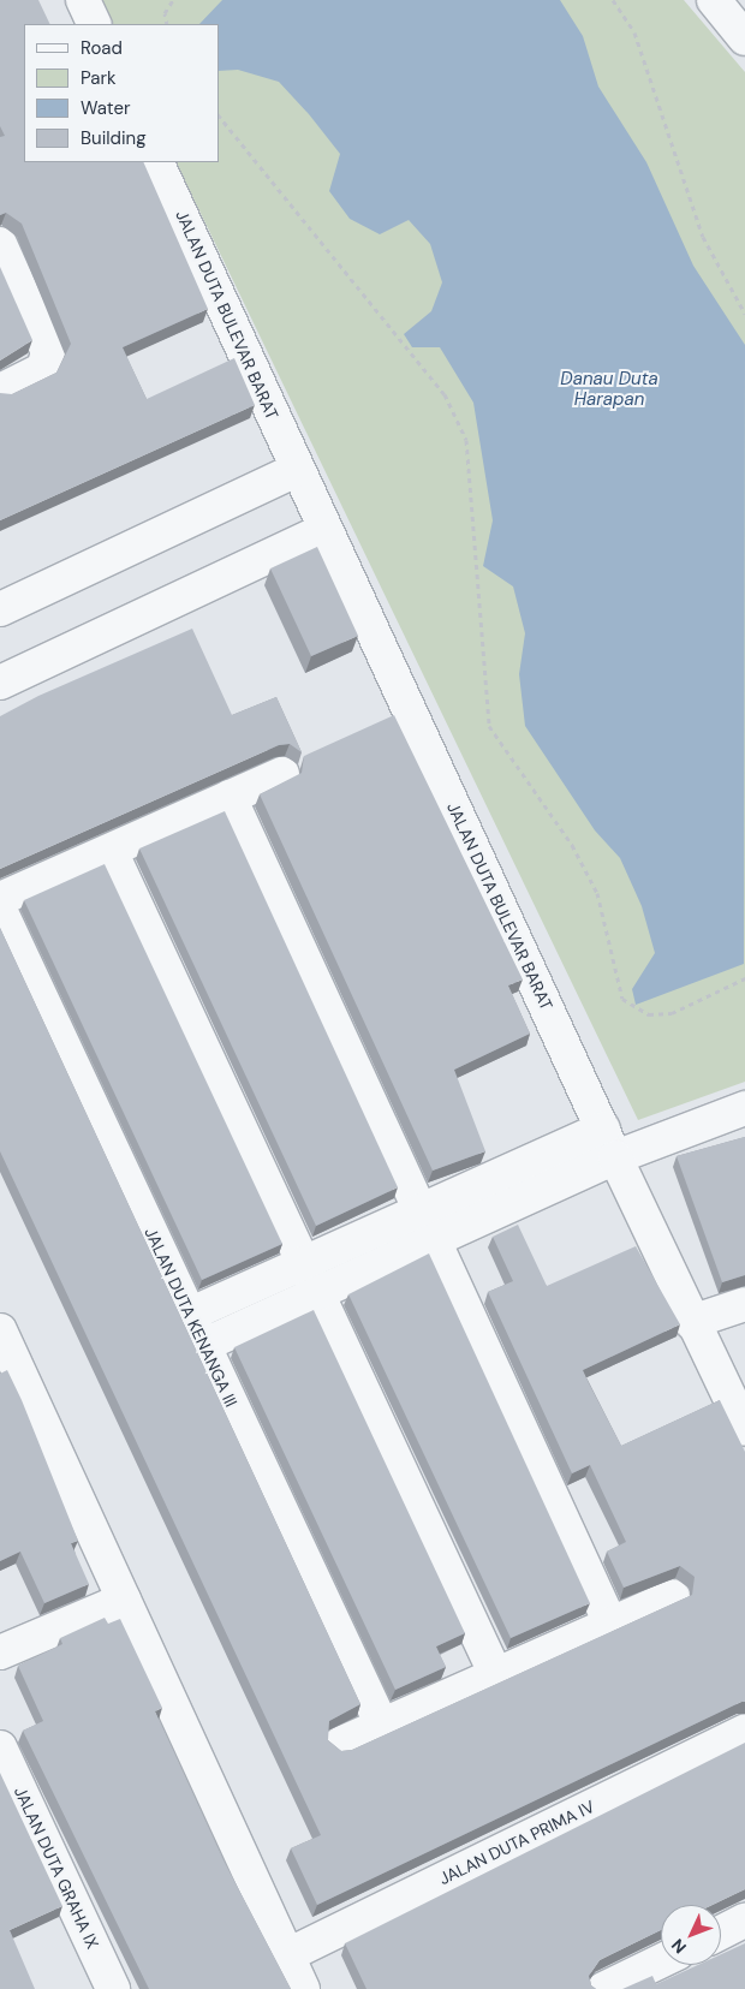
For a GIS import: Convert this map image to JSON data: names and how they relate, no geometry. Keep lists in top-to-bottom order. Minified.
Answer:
{"streets":{"street":["JALAN DUTA BULEVAR BARAT","JALAN DUTA KENANGA III","JALAN DUTA PRIMA IV","JALAN DUTA GRAHA IX"]},"water":["Danau Duta Harapan"],"legend":["Road","Park","Water","Building"],"north":"bottom left"}
